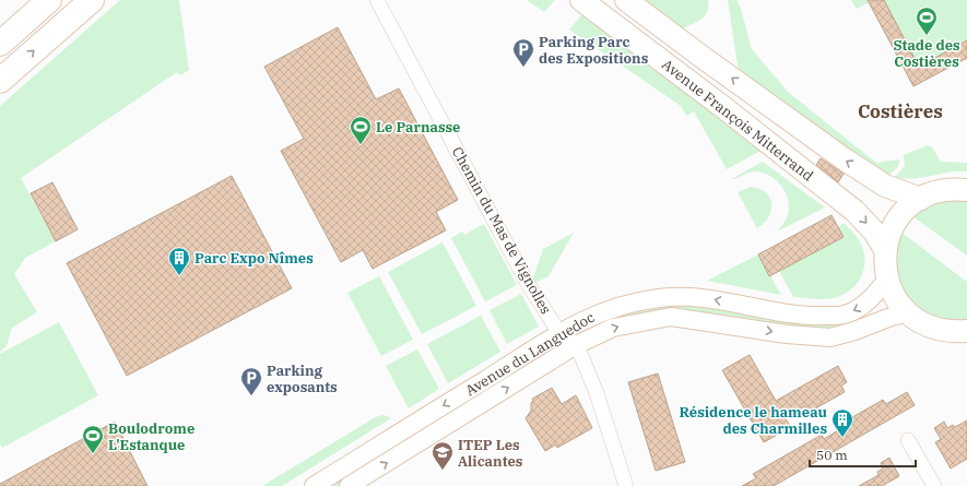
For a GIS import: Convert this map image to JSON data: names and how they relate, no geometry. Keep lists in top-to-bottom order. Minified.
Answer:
{"streets":{"main road":["Avenue François Mitterrand"],"street":["Chemin du Mas de Vignolles","Avenue du Languedoc"]},"crossings":[["Chemin du Mas de Vignolles","Avenue du Languedoc"]],"districts":["Costières"],"places":{"sports":["Stade des Costières","Le Parnasse","Boulodrome L'Estanque"],"parking":["Parking Parc des Expositions","Parking exposants"],"building":["Parc Expo Nîmes","Résidence le hameau des Charmilles"],"school or university":["ITEP Les Alicantes"]},"scale_bar":"50 m"}
